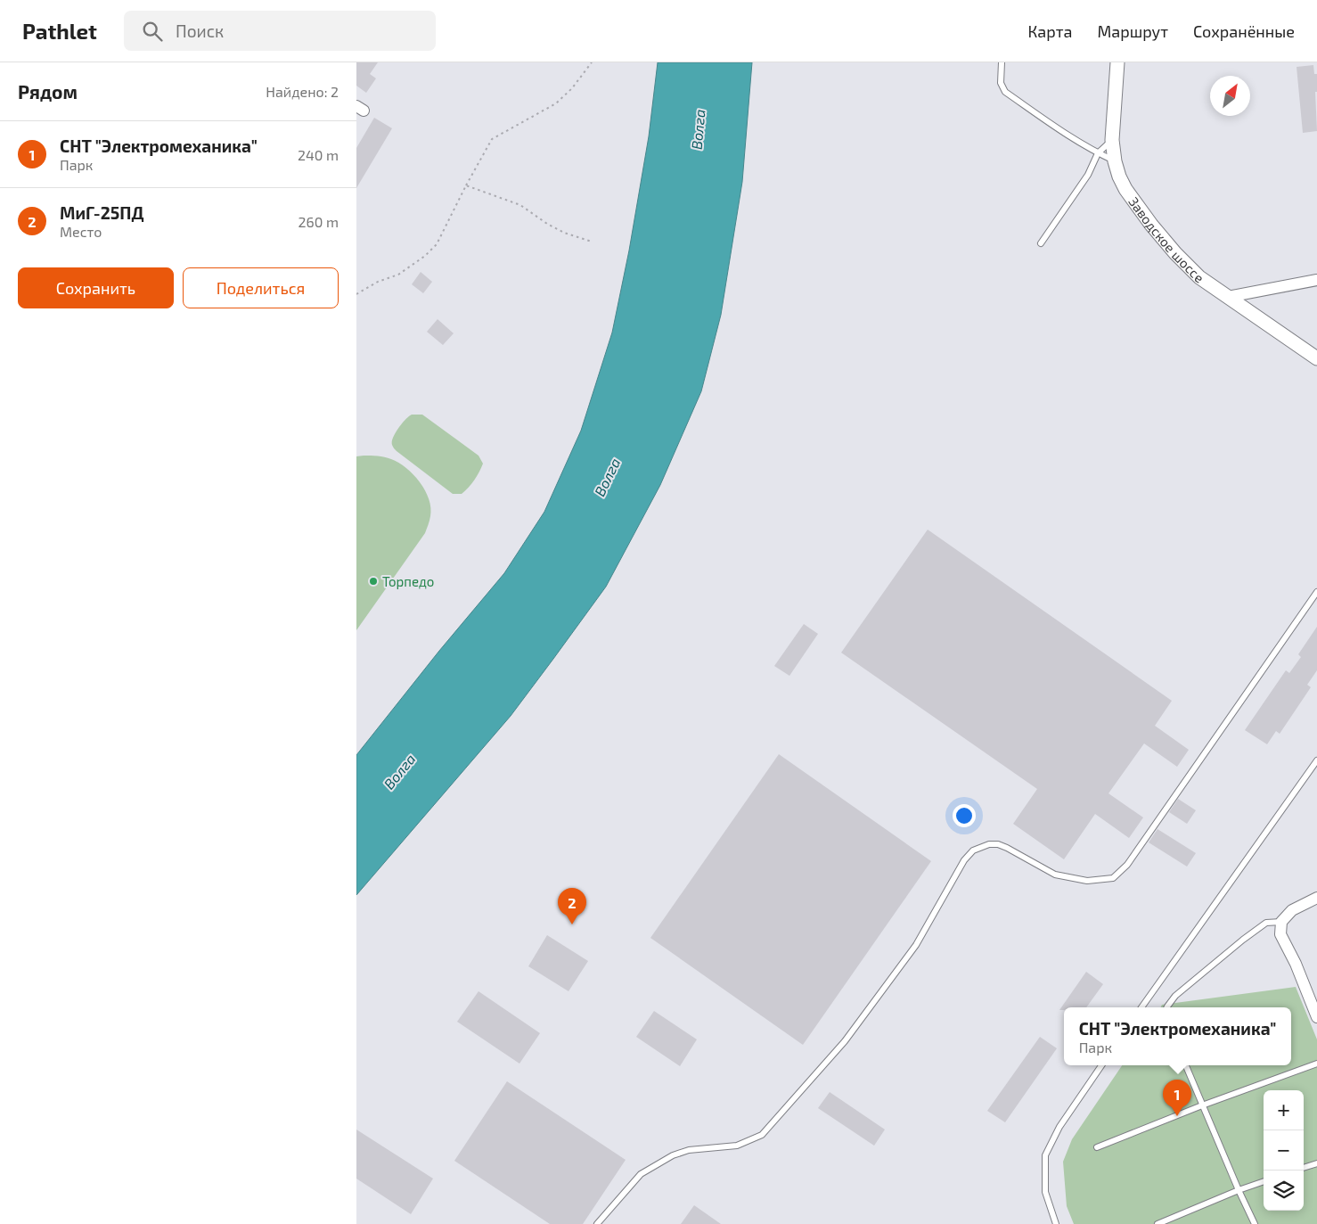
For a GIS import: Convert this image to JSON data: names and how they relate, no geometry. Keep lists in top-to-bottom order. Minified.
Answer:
{"streets":{"street":["Заводское шоссе"]},"water":["Волга"],"places":["Торпедо"],"north":"top right","page":{"header":"Pathlet","search":"Поиск","nav":["Карта","Маршрут","Сохранённые"],"heading":["Рядом","Найдено: 2"],"list":[{"mark":"1","name":"СНТ \"Электромеханика\"","note":"Парк","value":"240 m"},{"mark":"2","name":"МиГ-25ПД","note":"Место","value":"260 m"}],"buttons":["Сохранить","Поделиться"],"pins":["2","1"],"popup":["СНТ \"Электромеханика\"","Парк"],"map_buttons":["+","−"]}}
